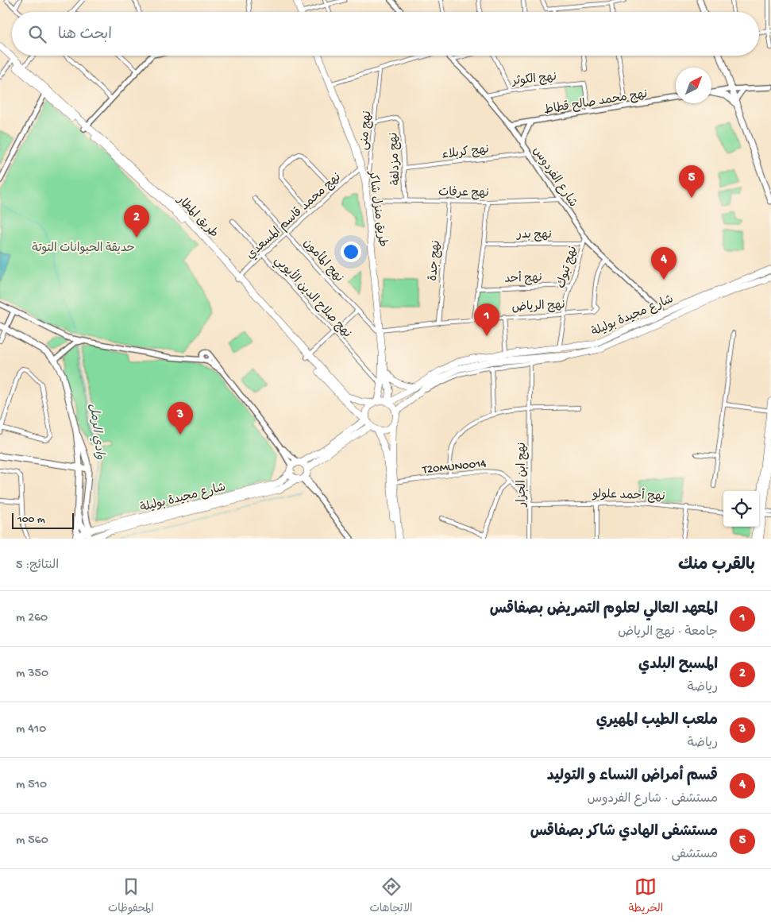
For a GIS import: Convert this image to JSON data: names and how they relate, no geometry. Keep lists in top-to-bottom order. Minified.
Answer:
{"streets":{"main road":["طريق منزل شاكر","طريق المطار","شارع مجيدة بوليلة"],"street":["نهج الكوثر","نهج محمد صالح قطاط","نهج منى","نهج كربلاء","نهج مزدلفة","شارع الفردوس","نهج عرفات","نهج محمد قاسم المسعدي","نهج بدر","نهج المأمون","نهج جدة","نهج تبوك","نهج أحد","نهج صلاح الدين الأيوبي","نهج الرياض","T20MUN0014","نهج ابن الجزار","نهج أحمد علولو"]},"crossings":[["نهج الكوثر","نهج محمد صالح قطاط"],["نهج الكوثر","شارع الفردوس"],["نهج محمد صالح قطاط","شارع الفردوس"],["نهج منى","نهج مزدلفة"],["نهج منى","طريق منزل شاكر"],["نهج كربلاء","نهج مزدلفة"],["نهج كربلاء","شارع الفردوس"],["نهج مزدلفة","نهج عرفات"],["شارع الفردوس","نهج عرفات"],["شارع الفردوس","نهج بدر"],["شارع الفردوس","نهج تبوك"],["شارع الفردوس","نهج الرياض"],["شارع الفردوس","شارع مجيدة بوليلة"],["نهج عرفات","طريق منزل شاكر"],["نهج عرفات","نهج جدة"],["طريق منزل شاكر","نهج محمد قاسم المسعدي"],["طريق منزل شاكر","طريق المطار"],["طريق منزل شاكر","نهج المأمون"],["طريق منزل شاكر","نهج صلاح الدين الأيوبي"],["طريق منزل شاكر","نهج الرياض"],["طريق منزل شاكر","شارع مجيدة بوليلة"],["نهج محمد قاسم المسعدي","طريق المطار"],["نهج محمد قاسم المسعدي","نهج المأمون"],["نهج محمد قاسم المسعدي","نهج صلاح الدين الأيوبي"],["طريق المطار","شارع مجيدة بوليلة"],["نهج بدر","نهج تبوك"],["نهج المأمون","نهج الرياض"],["نهج جدة","نهج الرياض"],["نهج تبوك","نهج أحد"],["نهج تبوك","نهج الرياض"],["نهج تبوك","شارع مجيدة بوليلة"],["شارع مجيدة بوليلة","نهج ابن الجزار"],["T20MUN0014","نهج ابن الجزار"],["نهج ابن الجزار","نهج أحمد علولو"]],"water":["وادي الرمل"],"parks":["حديقة الحيوانات التوتة"],"scale_bar":"100 m","north":"top right","page":{"search":"ابحث هنا","pins":["5","2","4","1","3"],"scale":"100 m","heading":["بالقرب منك","النتائج: 5"],"list":[{"mark":"1","name":"المعهد العالي لعلوم التمريض بصفاقس","note":"جامعة · نهج الرياض","value":"260 m"},{"mark":"2","name":"المسبح البلدي","note":"رياضة","value":"350 m"},{"mark":"3","name":"ملعب الطيب المهيري","note":"رياضة","value":"410 m"},{"mark":"4","name":"قسم أمراض النساء و التوليد","note":"مستشفى · شارع الفردوس","value":"510 m"},{"mark":"5","name":"مستشفى الهادي شاكر بصفاقس","note":"مستشفى","value":"560 m"}],"nav":["الخريطة","الاتجاهات","المحفوظات"]}}
